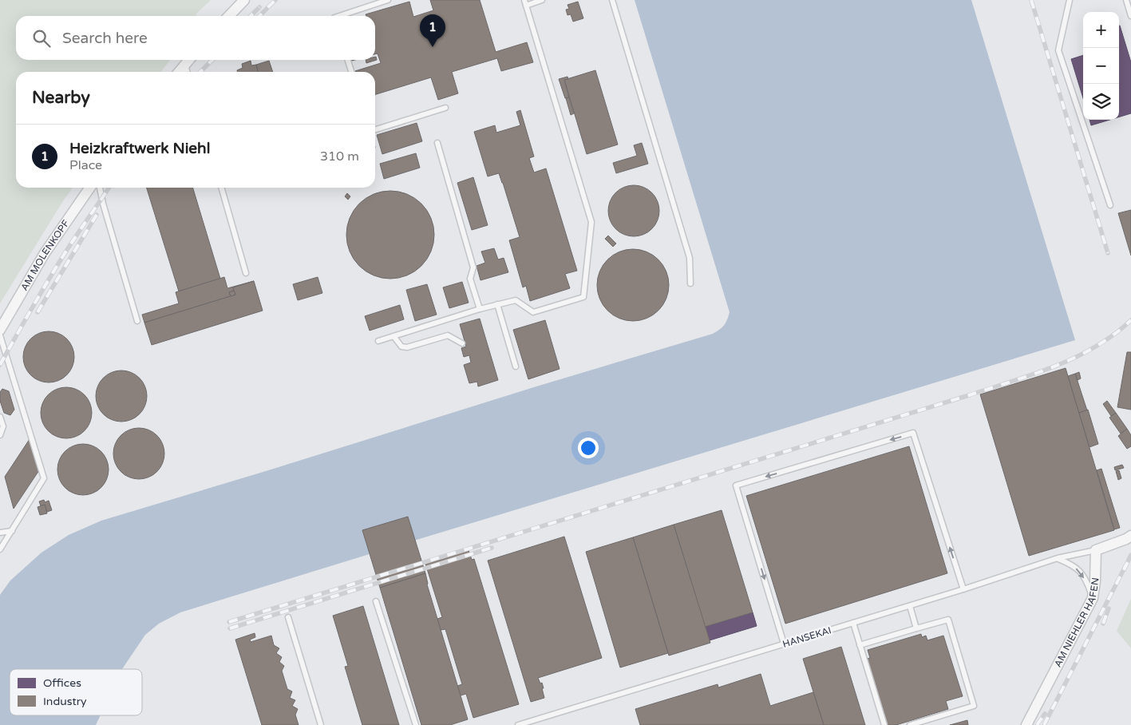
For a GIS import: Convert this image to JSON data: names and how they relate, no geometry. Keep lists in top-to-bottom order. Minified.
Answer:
{"streets":{"street":["AM MOLENKOPF","AM NIEHLER HAFEN"],"lane":["HANSEKAI"]},"crossings":[["AM NIEHLER HAFEN","HANSEKAI"]],"legend":["Offices","Industry"],"page":{"map_buttons":["+","−"],"pins":"1","search":"Search here","heading":"Nearby","list":[{"mark":"1","name":"Heizkraftwerk Niehl","note":"Place","value":"310 m"}]}}
